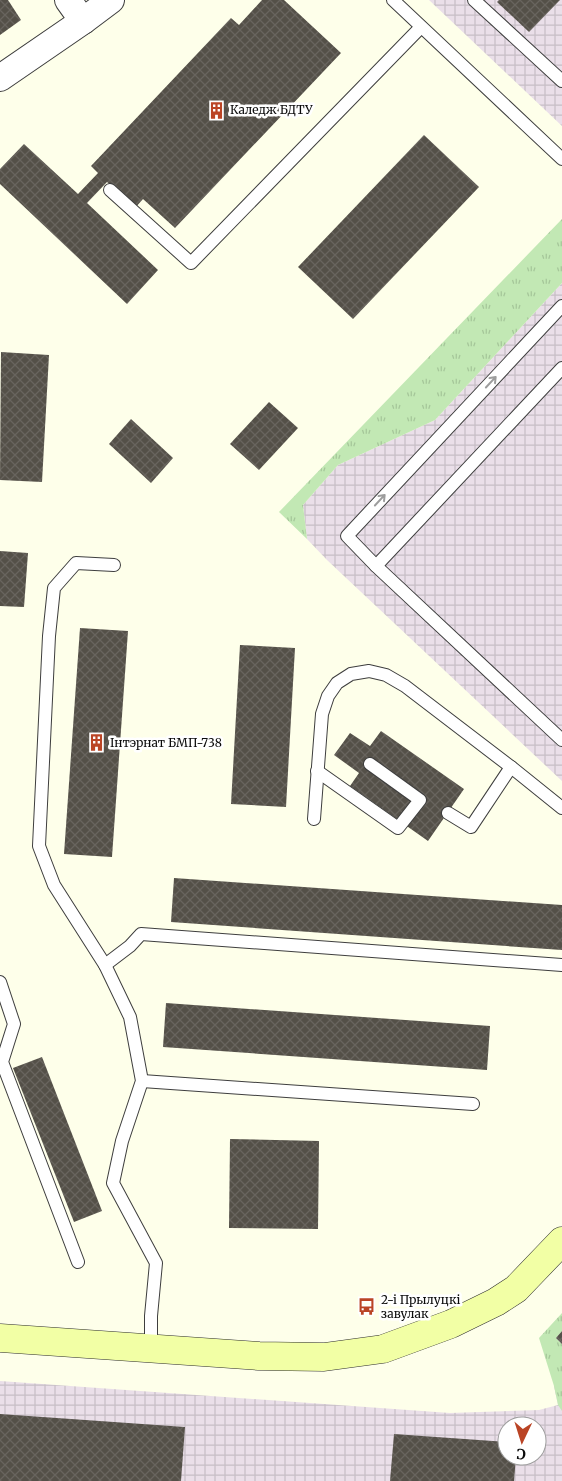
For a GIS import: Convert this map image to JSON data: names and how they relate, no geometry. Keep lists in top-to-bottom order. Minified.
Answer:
{"places":{"building":["Каледж БДТУ","Інтэрнат БМП-738"],"bus stop":["2-і Прылуцкі завулак"]},"north":"bottom"}
